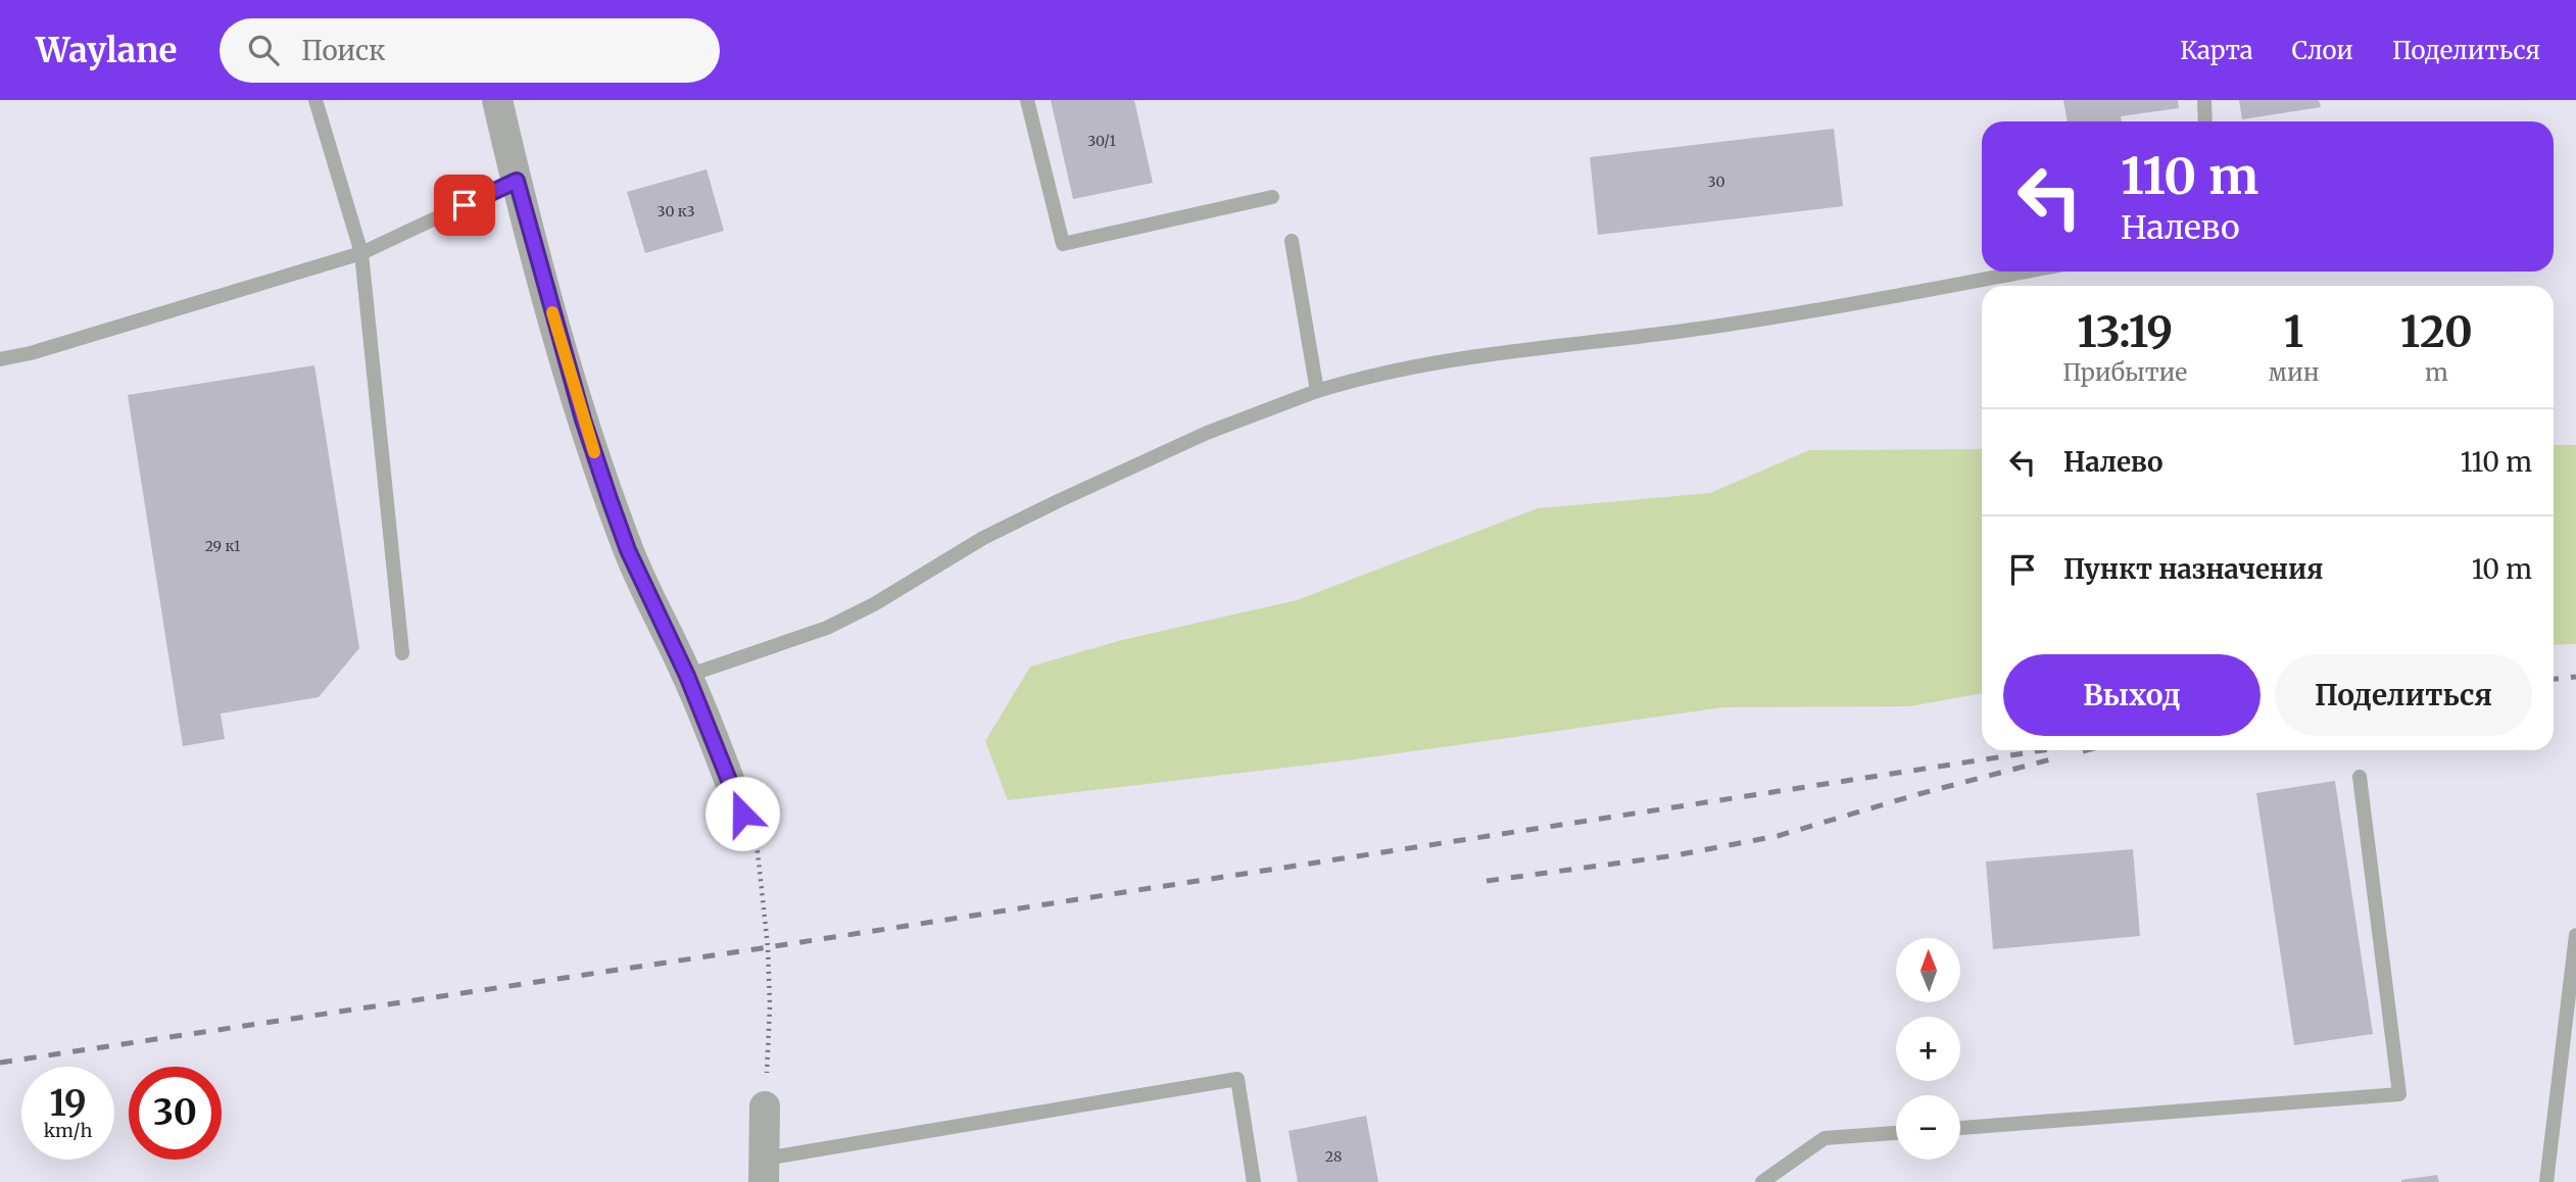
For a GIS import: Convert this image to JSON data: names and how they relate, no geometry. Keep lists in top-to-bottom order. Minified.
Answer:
{"house_numbers":["30/1","30","30 к3","29 к1","28"],"north":"top","page":{"header":"Waylane","search":"Поиск","nav":["Карта","Слои","Поделиться"],"turn":["110 m","Налево"],"eta":["13:19","Прибытие","1","мин","120","m"],"list":[{"name":"Налево","value":"110 m"},{"name":"Пункт назначения","value":"10 m"}],"buttons":["Выход","Поделиться"],"map_buttons":["+","−"],"speed":"19 km/h","limit":"30"}}
